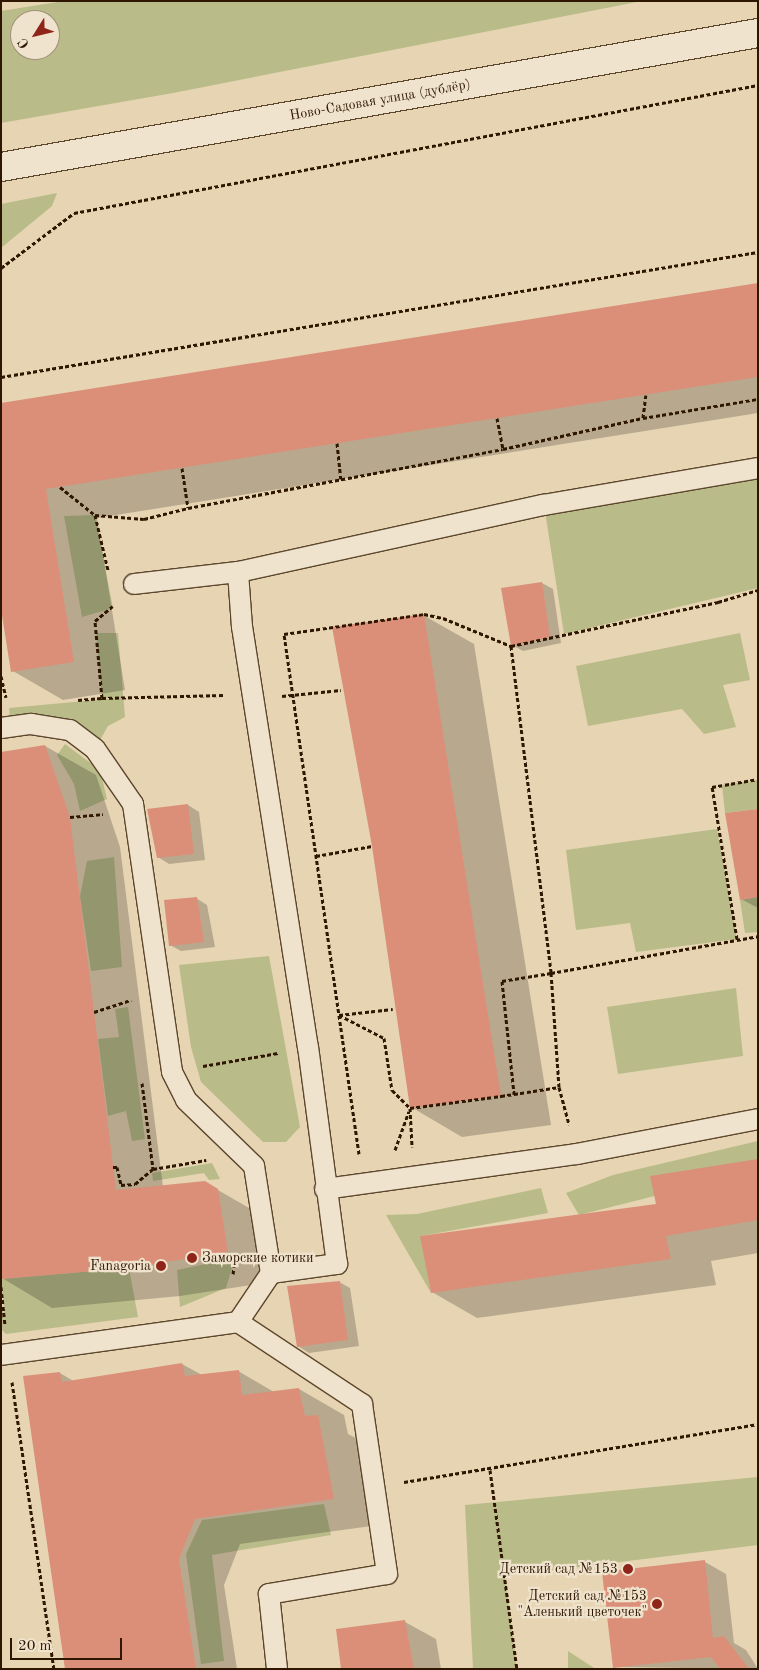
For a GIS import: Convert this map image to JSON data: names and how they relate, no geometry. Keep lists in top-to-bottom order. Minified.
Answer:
{"streets":{"street":["Ново-Садовая улица (дублёр)"]},"places":["Заморские котики","Fanagoria","Детский сад №153","Детский сад №153 \"Аленький цветочек\""],"scale_bar":"20 m","north":"bottom left"}
